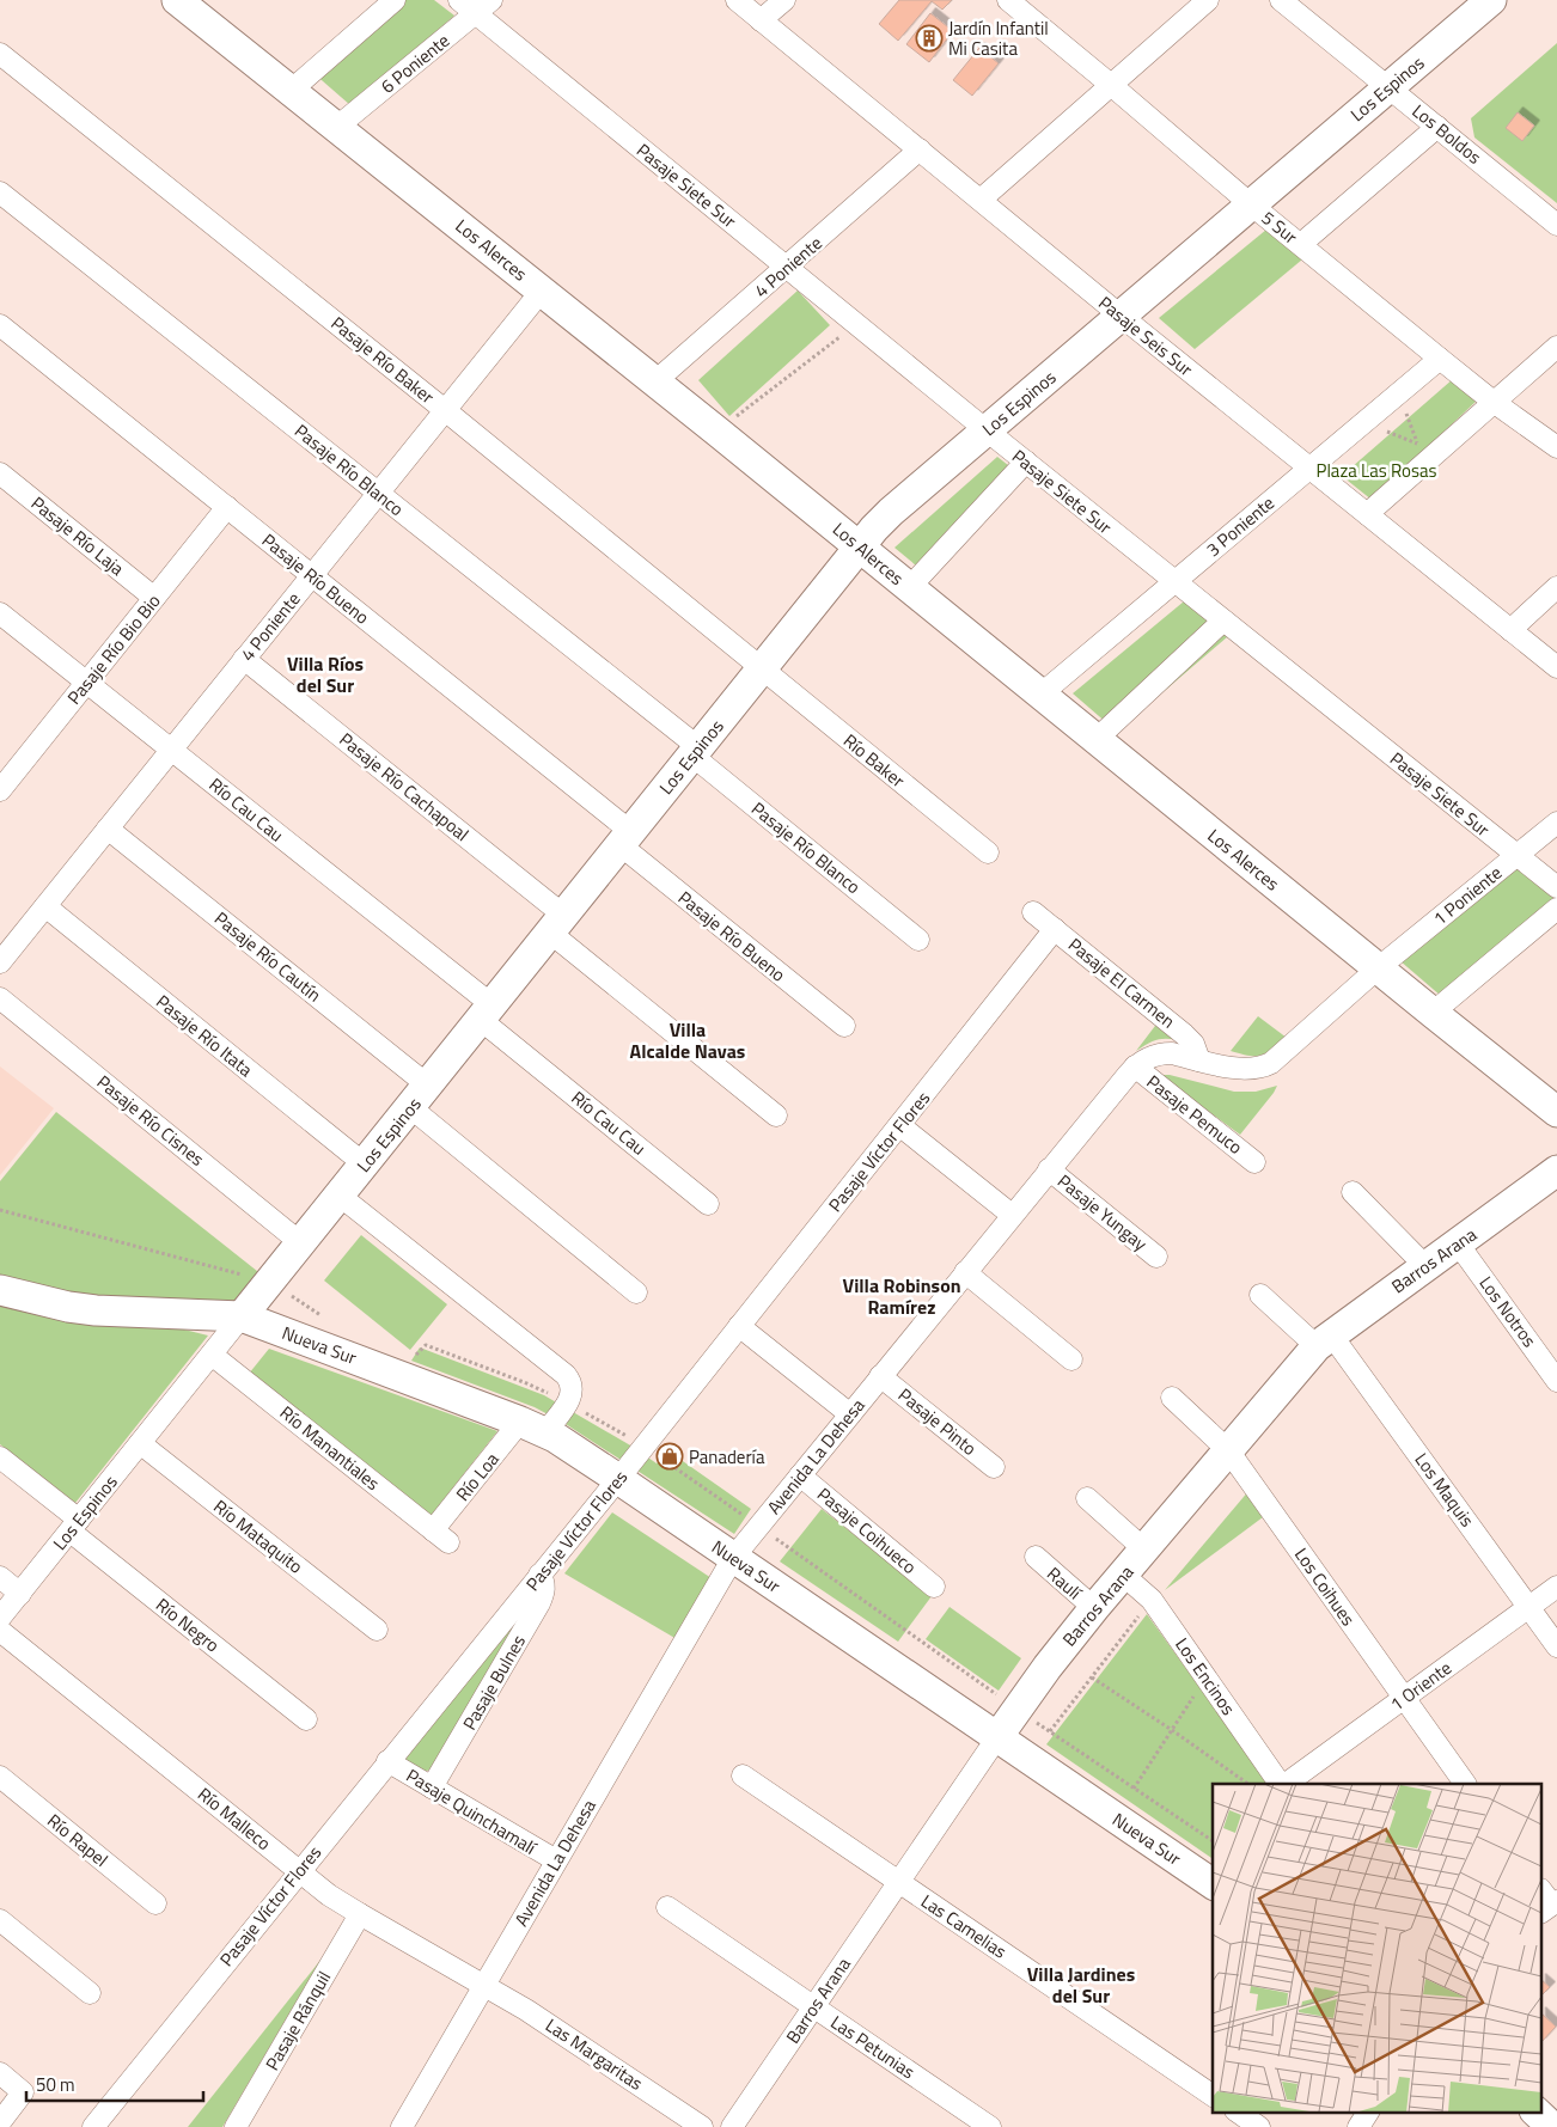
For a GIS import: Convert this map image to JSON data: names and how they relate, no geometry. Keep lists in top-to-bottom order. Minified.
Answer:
{"streets":{"street":["6 Poniente","Los Espinos","Los Boldos","Pasaje Siete Sur","5 Sur","Los Alerces","4 Poniente","Pasaje Seis Sur","Pasaje Río Baker","Pasaje Río Blanco","3 Poniente","Pasaje Río Laja","Pasaje Río Bueno","Pasaje Río Bio Bio","Río Baker","Pasaje Río Cachapoal","Río Cau Cau","1 Poniente","Pasaje Río Cautín","Pasaje El Carmen","Pasaje Río Itata","Pasaje Pemuco","Pasaje Río Cisnes","Pasaje Víctor Flores","Pasaje Yungay","Barros Arana","Los Notros","Nueva Sur","Pasaje Pinto","Río Manantiales","Avenida La Dehesa","Río Loa","Los Maquis","Pasaje Coihueco","Río Mataquito","Raulí","Los Coihues","Río Negro","Los Encinos","Pasaje Bulnes","1 Oriente","Pasaje Quinchamalí","Río Malleco","Río Rapel","Las Camelias","Pasaje Ránquil","Las Petunias","Las Margaritas"]},"crossings":[["6 Poniente","Pasaje Siete Sur"],["6 Poniente","Los Alerces"],["Los Espinos","Los Boldos"],["Los Espinos","Pasaje Siete Sur"],["Los Espinos","5 Sur"],["Los Espinos","Los Alerces"],["Los Espinos","Pasaje Seis Sur"],["Los Espinos","Pasaje Río Baker"],["Los Espinos","Pasaje Río Blanco"],["Los Espinos","Pasaje Río Bueno"],["Los Espinos","Río Baker"],["Los Espinos","Pasaje Río Cachapoal"],["Los Espinos","Río Cau Cau"],["Los Espinos","Pasaje Río Cautín"],["Los Espinos","Pasaje Río Itata"],["Los Espinos","Pasaje Río Cisnes"],["Los Espinos","Nueva Sur"],["Los Espinos","Río Manantiales"],["Los Espinos","Río Mataquito"],["Los Espinos","Río Negro"],["Pasaje Siete Sur","4 Poniente"],["Pasaje Siete Sur","3 Poniente"],["Pasaje Siete Sur","1 Poniente"],["5 Sur","3 Poniente"],["Los Alerces","4 Poniente"],["Los Alerces","3 Poniente"],["Los Alerces","1 Poniente"],["Los Alerces","Avenida La Dehesa"],["4 Poniente","Pasaje Seis Sur"],["4 Poniente","Pasaje Río Baker"],["4 Poniente","Pasaje Río Blanco"],["4 Poniente","Pasaje Río Bueno"],["4 Poniente","Pasaje Río Cachapoal"],["4 Poniente","Río Cau Cau"],["4 Poniente","Pasaje Río Cautín"],["4 Poniente","Pasaje Río Itata"],["Pasaje Seis Sur","3 Poniente"],["Pasaje Río Baker","Río Baker"],["Pasaje Río Laja","Pasaje Río Bio Bio"],["Pasaje Río Bueno","Pasaje Río Bio Bio"],["Pasaje Río Bio Bio","Río Cau Cau"],["1 Poniente","Avenida La Dehesa"],["Pasaje El Carmen","Pasaje Víctor Flores"],["Pasaje El Carmen","Avenida La Dehesa"],["Pasaje Pemuco","Avenida La Dehesa"],["Pasaje Víctor Flores","Nueva Sur"],["Pasaje Víctor Flores","Pasaje Bulnes"],["Pasaje Víctor Flores","Pasaje Quinchamalí"],["Pasaje Víctor Flores","Río Malleco"],["Pasaje Yungay","Avenida La Dehesa"],["Barros Arana","Los Notros"],["Barros Arana","Nueva Sur"],["Barros Arana","Los Maquis"],["Barros Arana","Raulí"],["Barros Arana","Los Coihues"],["Barros Arana","Los Encinos"],["Barros Arana","Las Camelias"],["Barros Arana","Las Petunias"],["Nueva Sur","Avenida La Dehesa"],["Nueva Sur","Río Loa"],["Pasaje Pinto","Avenida La Dehesa"],["Río Manantiales","Río Loa"],["Avenida La Dehesa","Pasaje Coihueco"],["Avenida La Dehesa","Pasaje Quinchamalí"],["Avenida La Dehesa","Río Malleco"],["Avenida La Dehesa","Las Margaritas"],["Los Maquis","1 Oriente"],["Los Coihues","1 Oriente"],["Pasaje Bulnes","Pasaje Quinchamalí"],["Río Malleco","Pasaje Ránquil"],["Río Malleco","Las Margaritas"]],"districts":["Villa Ríos del Sur","Villa Alcalde Navas","Villa Robinson Ramírez","Villa Jardines del Sur"],"parks":["Plaza Las Rosas"],"places":{"building":["Jardín Infantil Mi Casita"],"shop":["Panadería"]},"scale_bar":"50 m"}
